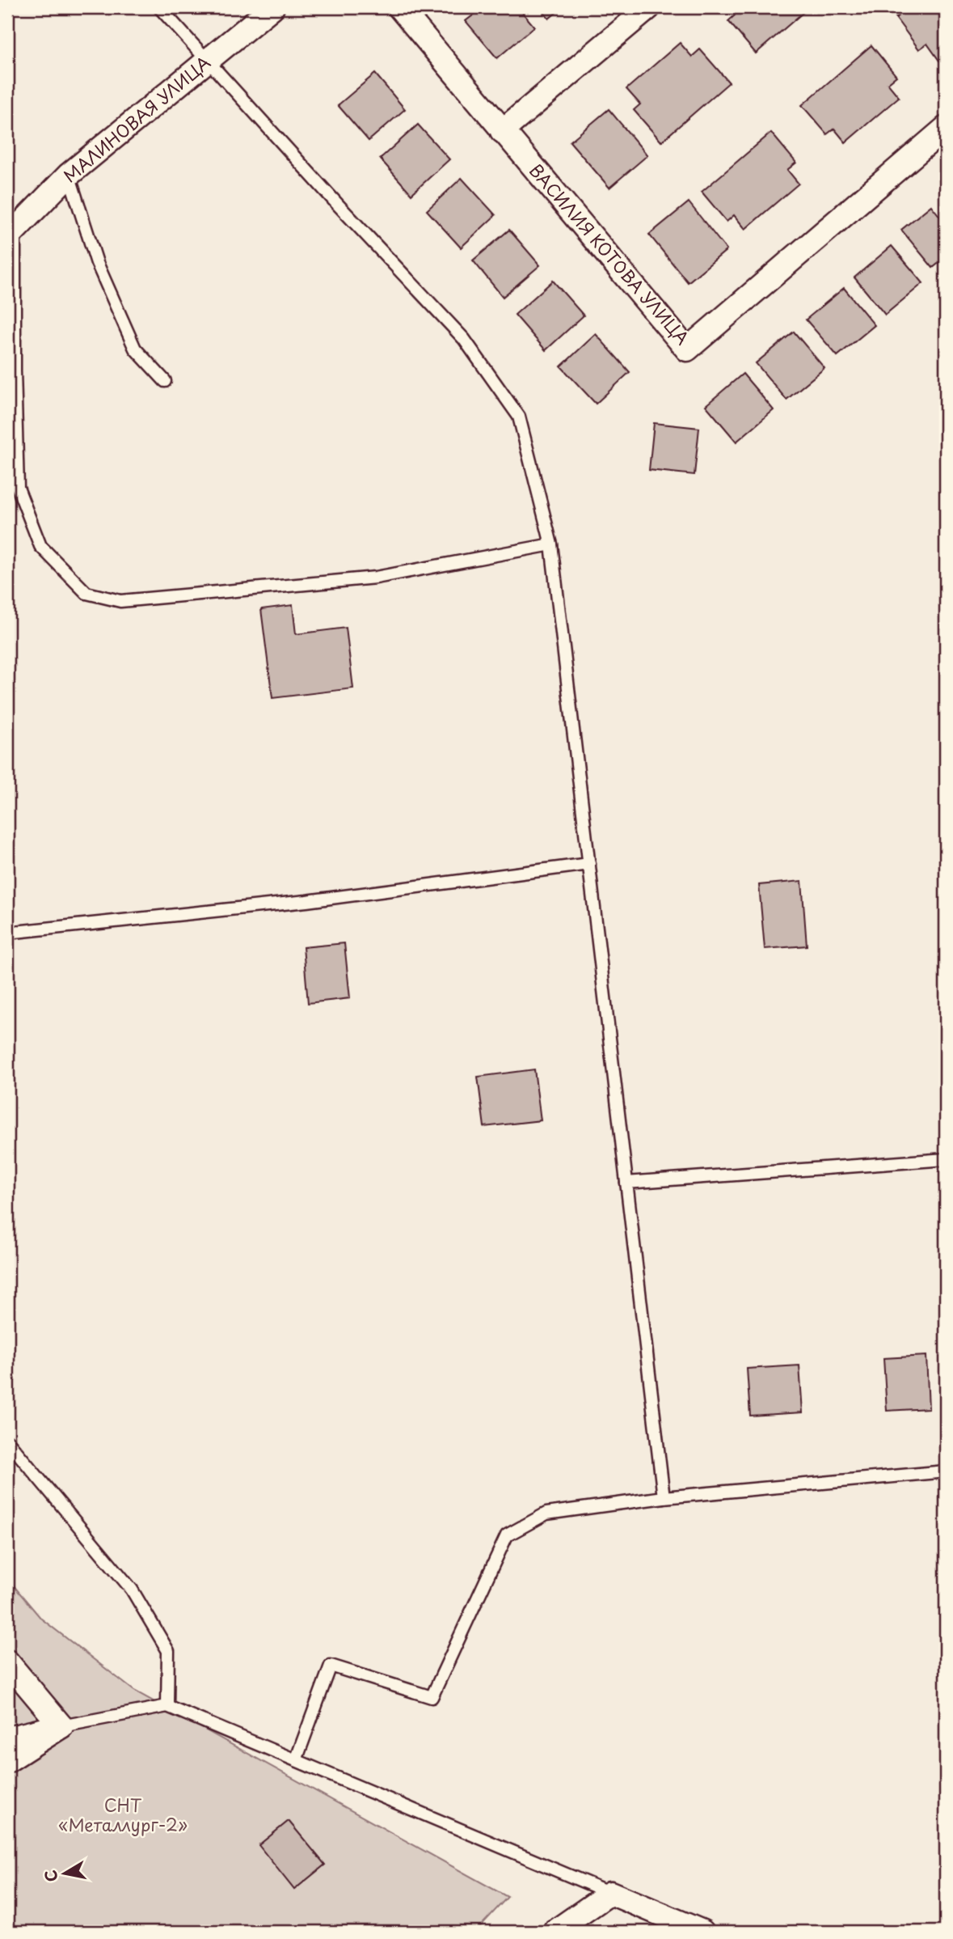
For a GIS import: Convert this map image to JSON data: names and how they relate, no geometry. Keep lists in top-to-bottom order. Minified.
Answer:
{"streets":{"street":["МАЛИНОВАЯ УЛИЦА","ВАСИЛИЯ КОТОВА УЛИЦА"]},"parks":["СНТ «Металлург-2»"],"north":"left"}
